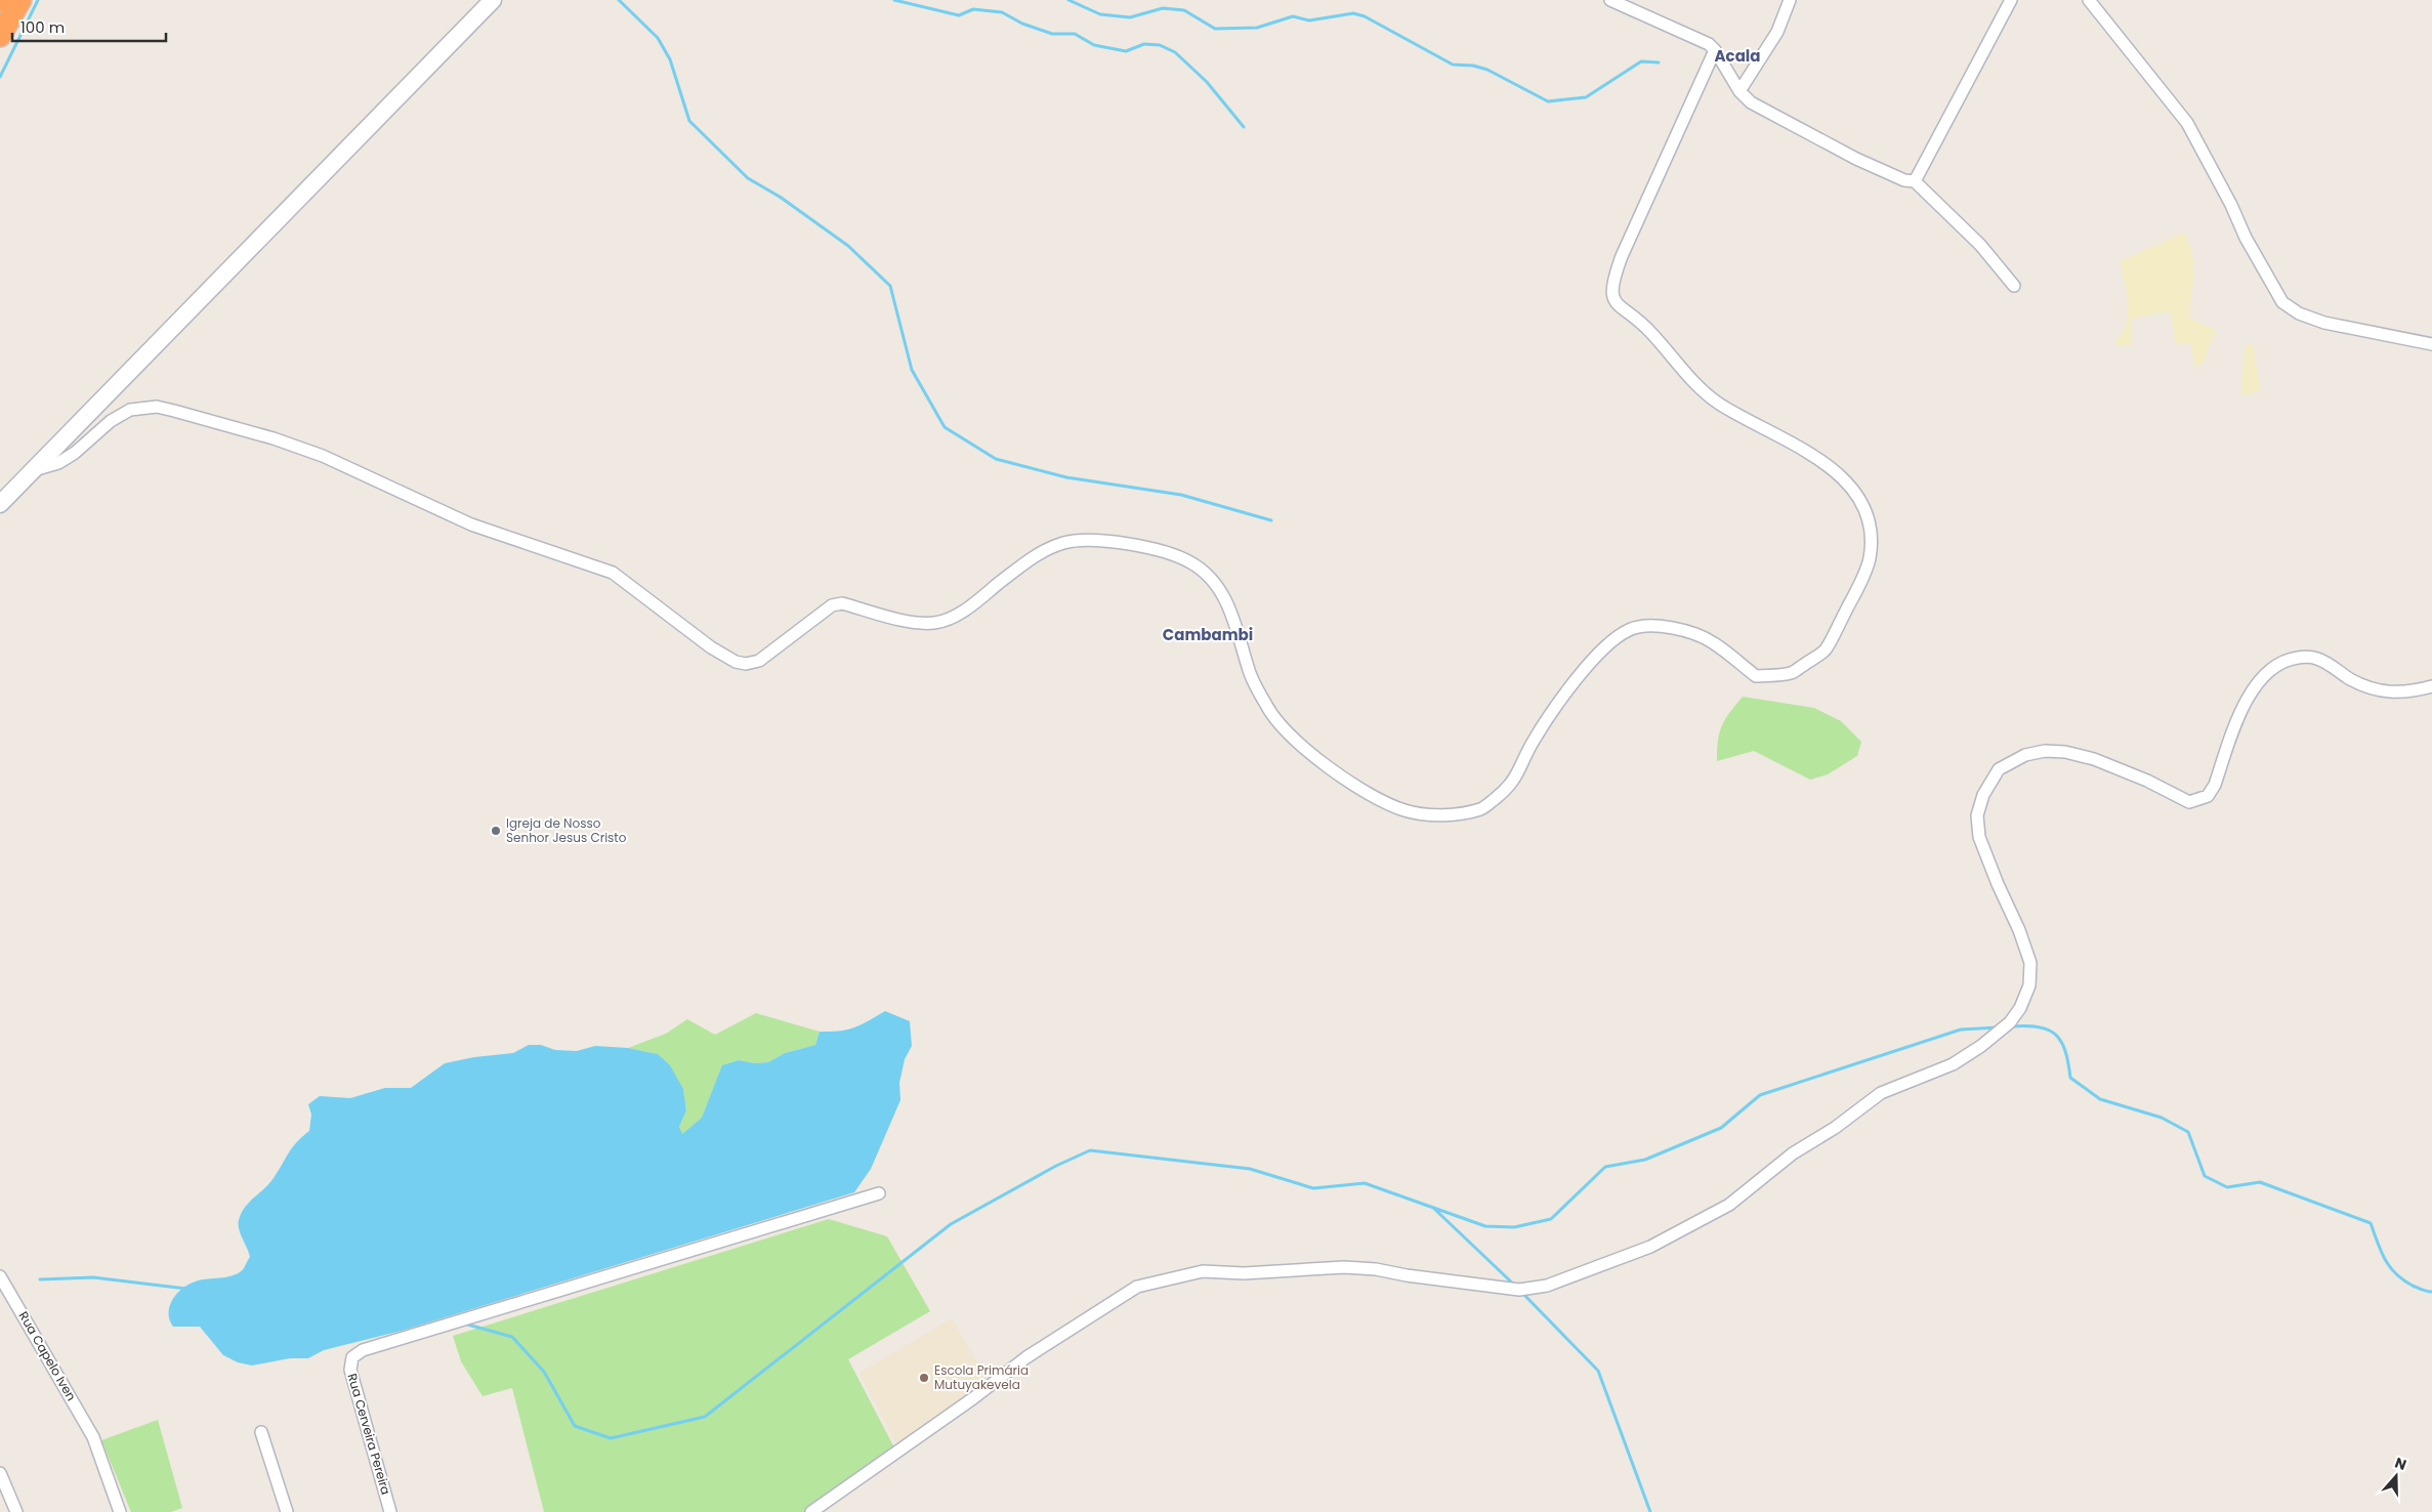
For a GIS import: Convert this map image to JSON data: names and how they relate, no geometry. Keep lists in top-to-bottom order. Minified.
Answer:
{"streets":{"street":["Rua Capelo Iven","Rua Cerveira Pereira"]},"districts":["Acala","Cambambi"],"places":["Igreja de Nosso Senhor Jesus Cristo","Escola Primária Mutuyakevela"],"scale_bar":"100 m","north":"top"}
